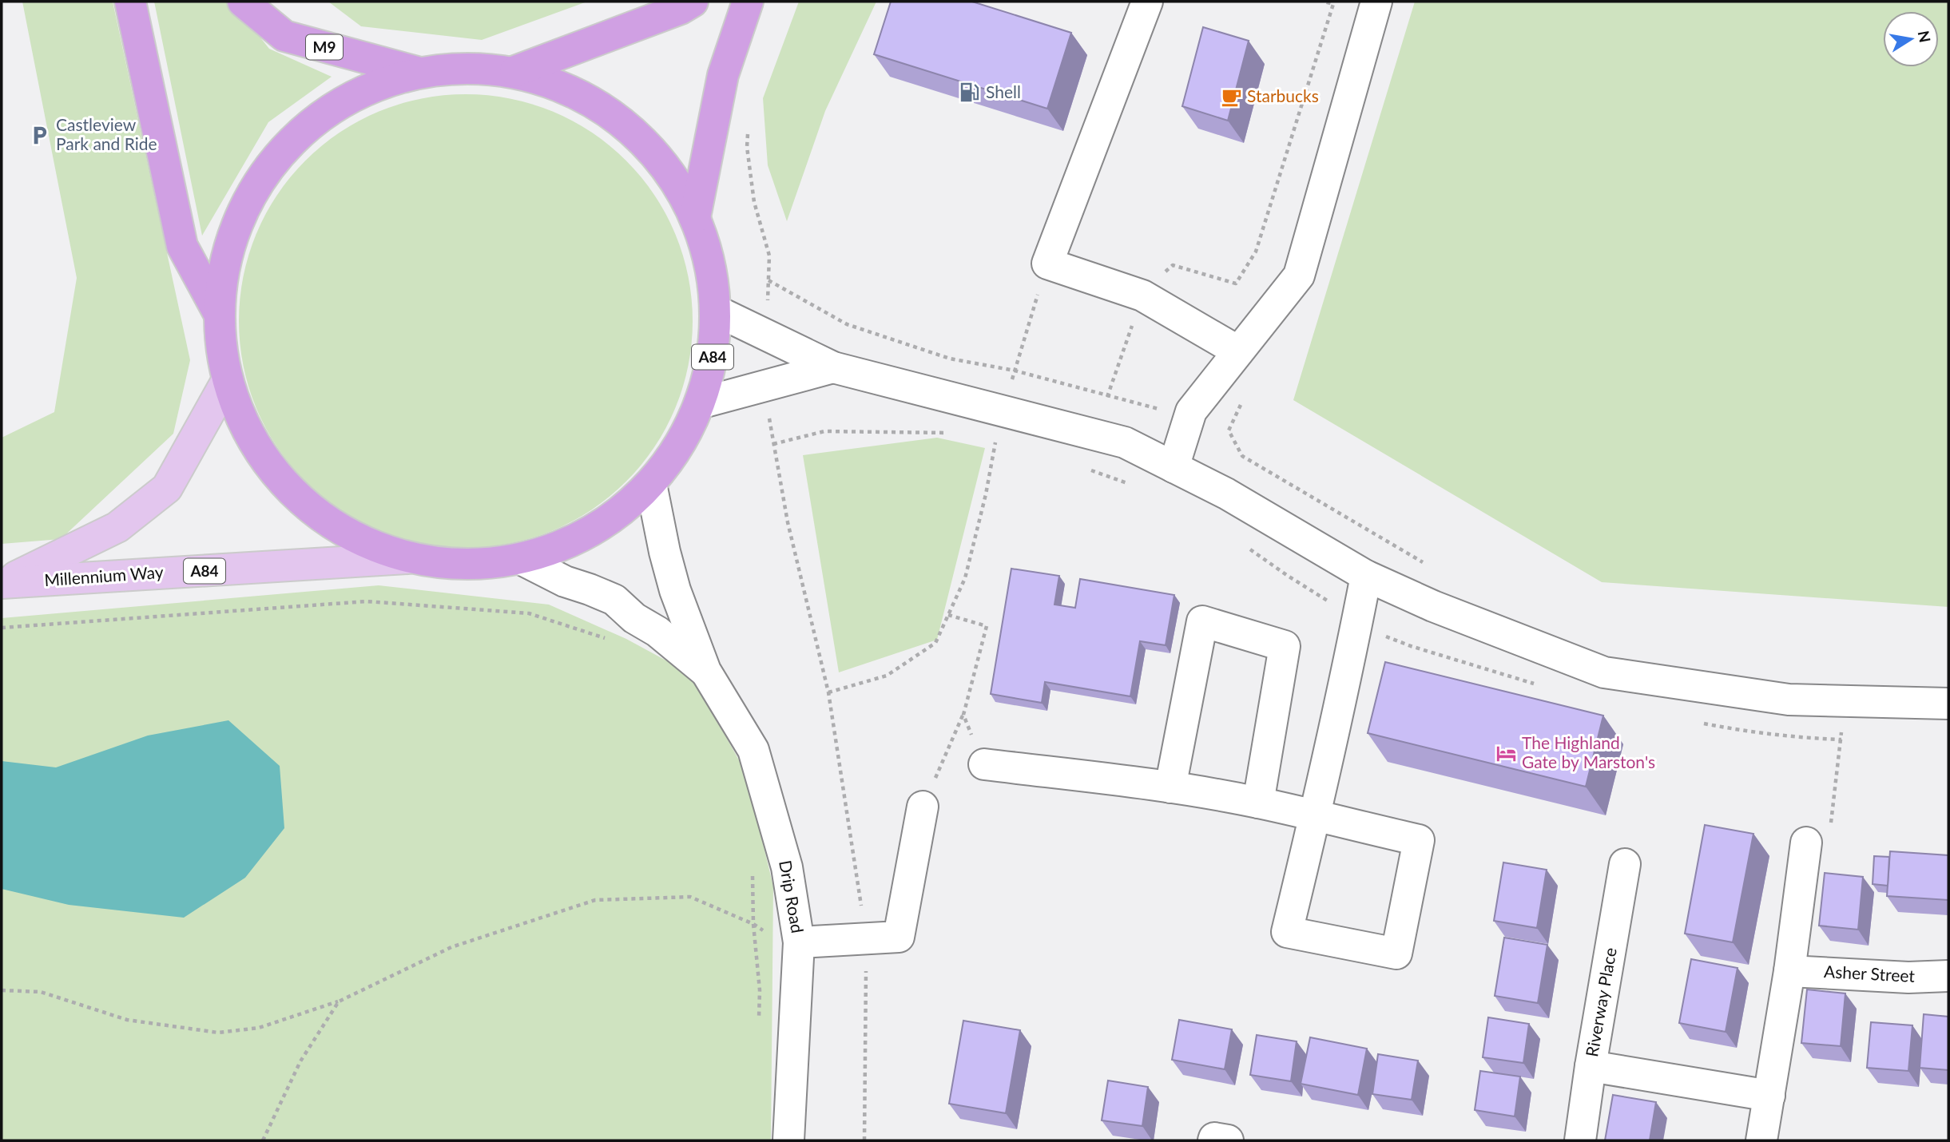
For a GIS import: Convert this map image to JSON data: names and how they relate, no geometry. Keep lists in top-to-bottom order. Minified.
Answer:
{"streets":{"highway":["M9","A84"],"main road":["Millennium Way"],"street":["Drip Road","Asher Street","Riverway Place"]},"crossings":[["M9","A84"],["A84","Millennium Way"],["A84","Drip Road"]],"places":{"fuel station":["Shell"],"cafe":["Starbucks"],"parking":["Castleview Park and Ride"],"hotel":["The Highland Gate by Marston's"]},"north":"right"}
